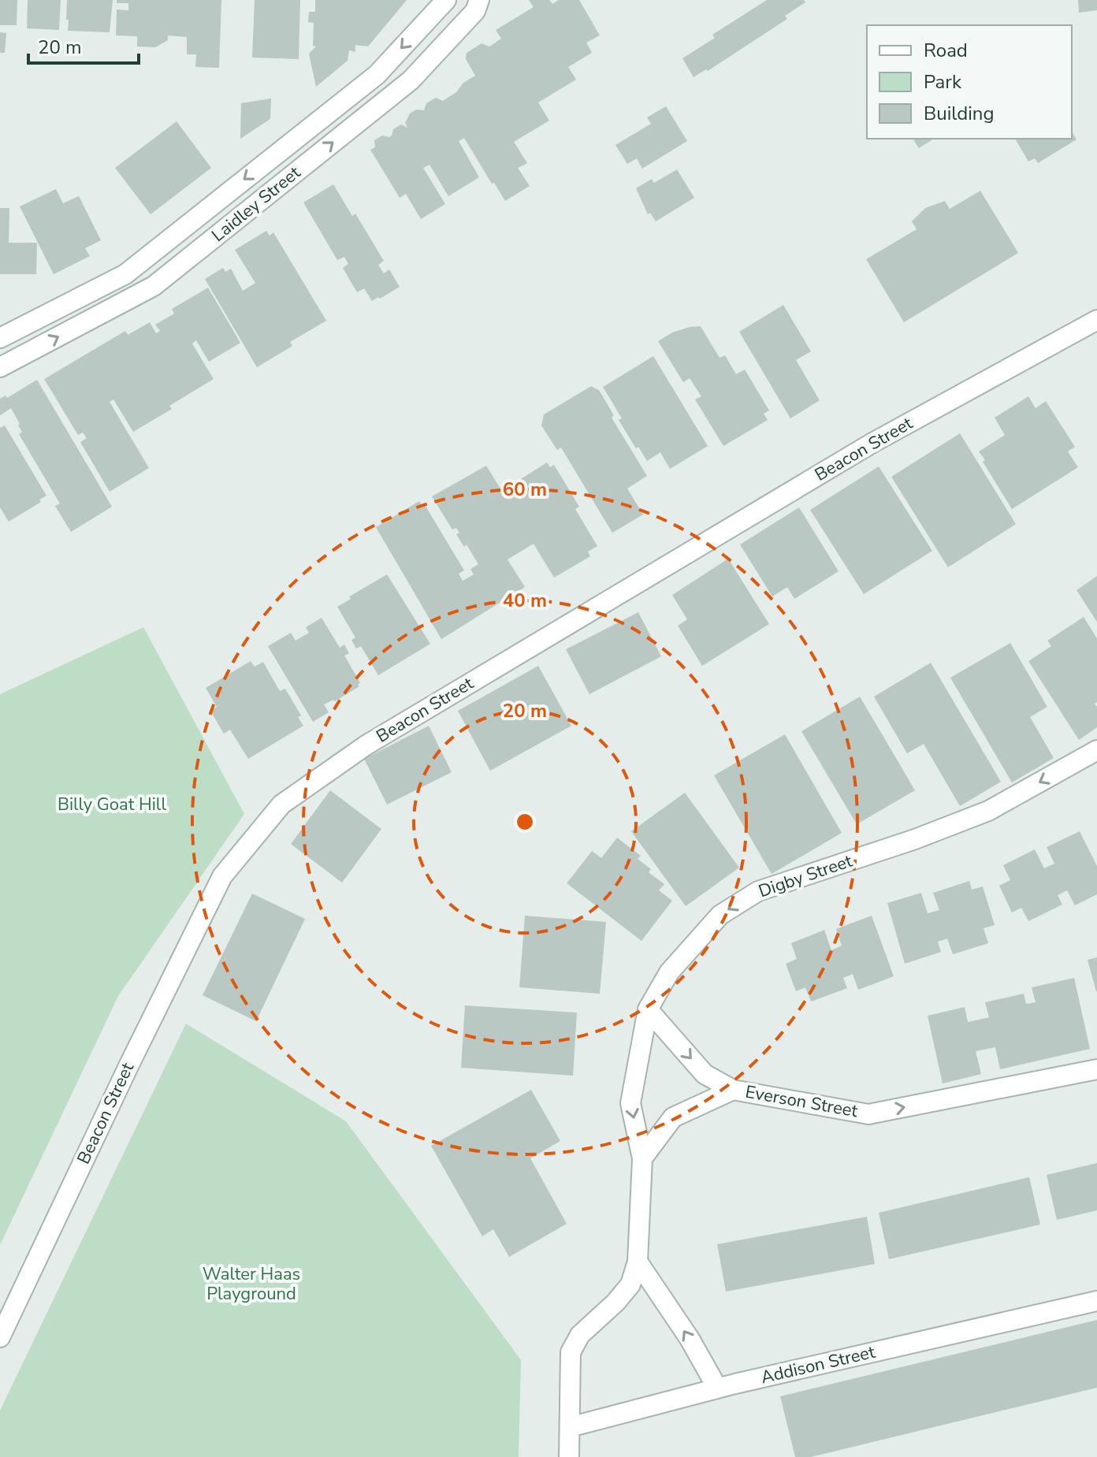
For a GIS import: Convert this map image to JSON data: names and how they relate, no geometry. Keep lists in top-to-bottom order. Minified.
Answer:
{"streets":{"street":["Laidley Street","Beacon Street","Digby Street","Everson Street","Addison Street"]},"crossings":[["Digby Street","Everson Street"],["Digby Street","Addison Street"]],"one_way":["Digby Street","Everson Street"],"parks":["Billy Goat Hill","Walter Haas Playground"],"legend":["Road","Park","Building"],"scale_bar":"20 m","rings":["60 m","40 m","20 m"]}
